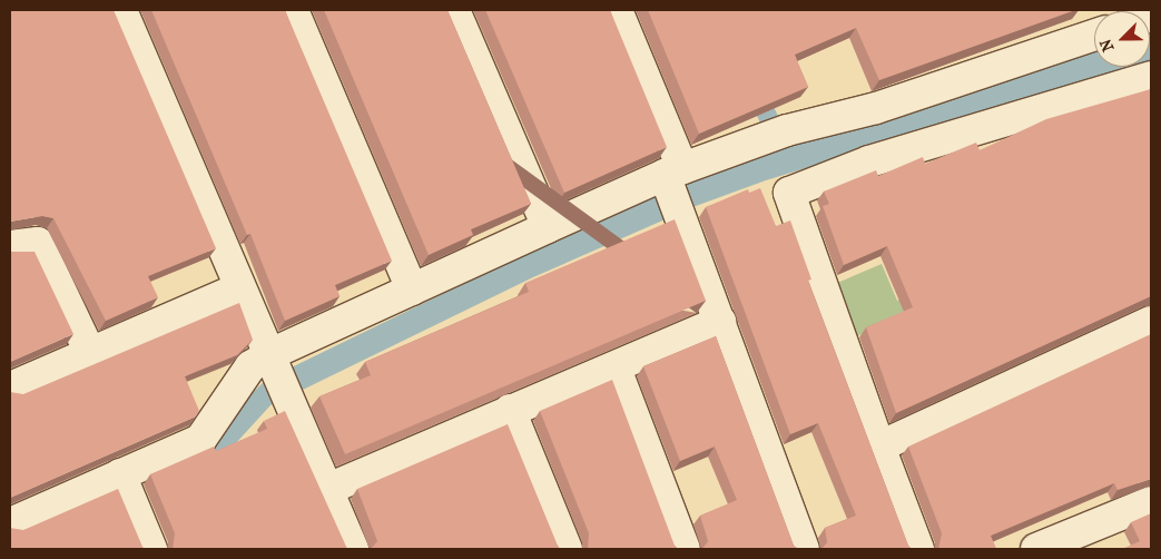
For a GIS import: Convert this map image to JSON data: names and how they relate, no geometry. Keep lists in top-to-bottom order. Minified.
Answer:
{"north":"bottom left"}
